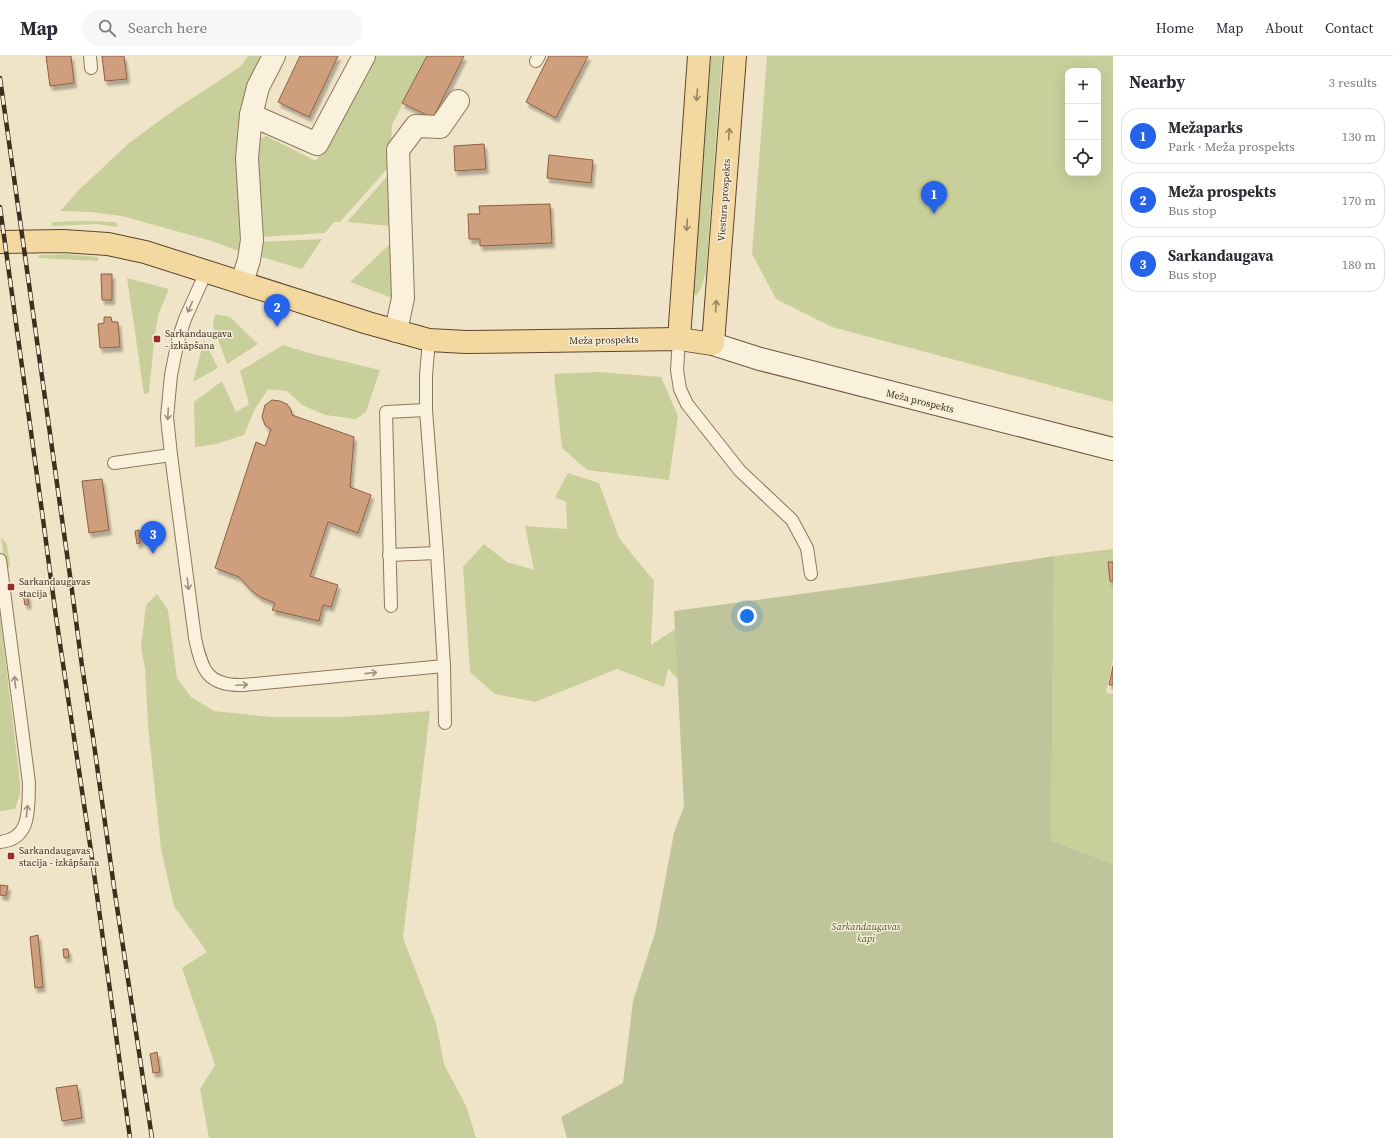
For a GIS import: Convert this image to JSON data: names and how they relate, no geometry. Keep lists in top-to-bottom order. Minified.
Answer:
{"streets":{"main road":["Viestura prospekts","Meža prospekts"]},"crossings":[["Viestura prospekts","Meža prospekts"]],"parks":["Sarkandaugavas kapi"],"places":{"transit":["Sarkandaugava - izkāpšana","Sarkandaugavas stacija","Sarkandaugavas stacija - izkāpšana"]},"page":{"header":"Map","search":"Search here","nav":["Home","Map","About","Contact"],"heading":["Nearby","3 results"],"map_buttons":["+","−"],"list":[{"mark":"1","name":"Mežaparks","note":"Park · Meža prospekts","value":"130 m"},{"mark":"2","name":"Meža prospekts","note":"Bus stop","value":"170 m"},{"mark":"3","name":"Sarkandaugava","note":"Bus stop","value":"180 m"}],"pins":["1","2","3"]}}
